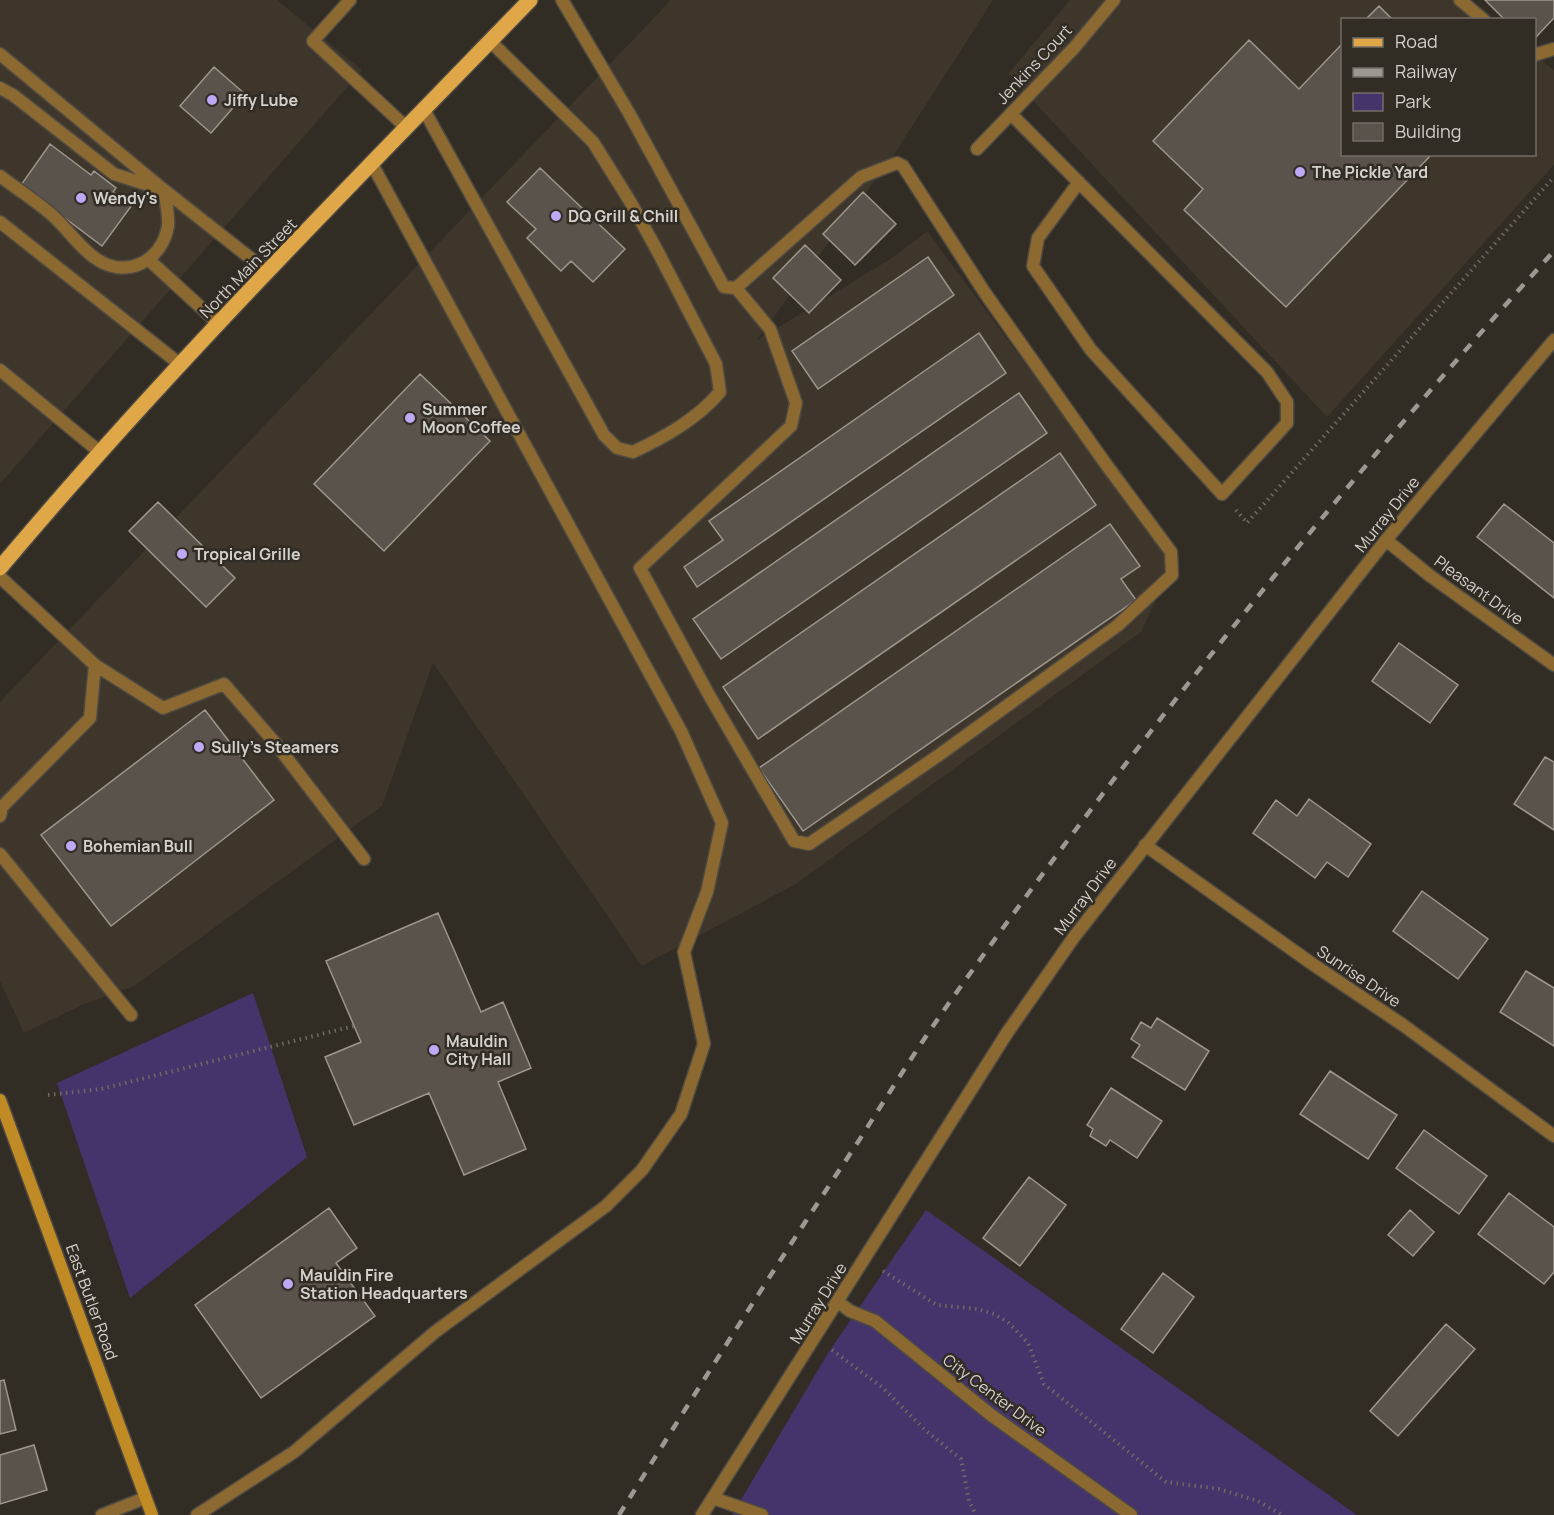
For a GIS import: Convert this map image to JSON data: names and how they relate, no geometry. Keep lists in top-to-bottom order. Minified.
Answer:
{"streets":{"main road":["North Main Street","East Butler Road"],"street":["Jenkins Court","Murray Drive","Pleasant Drive","Sunrise Drive","City Center Drive"]},"crossings":[["Murray Drive","Pleasant Drive"],["Murray Drive","Sunrise Drive"],["Murray Drive","City Center Drive"]],"places":["Jiffy Lube","The Pickle Yard","Wendy's","DQ Grill & Chill","Summer Moon Coffee","Tropical Grille","Sully's Steamers","Bohemian Bull","Mauldin City Hall","Mauldin Fire Station Headquarters"],"legend":["Road","Railway","Park","Building"]}
